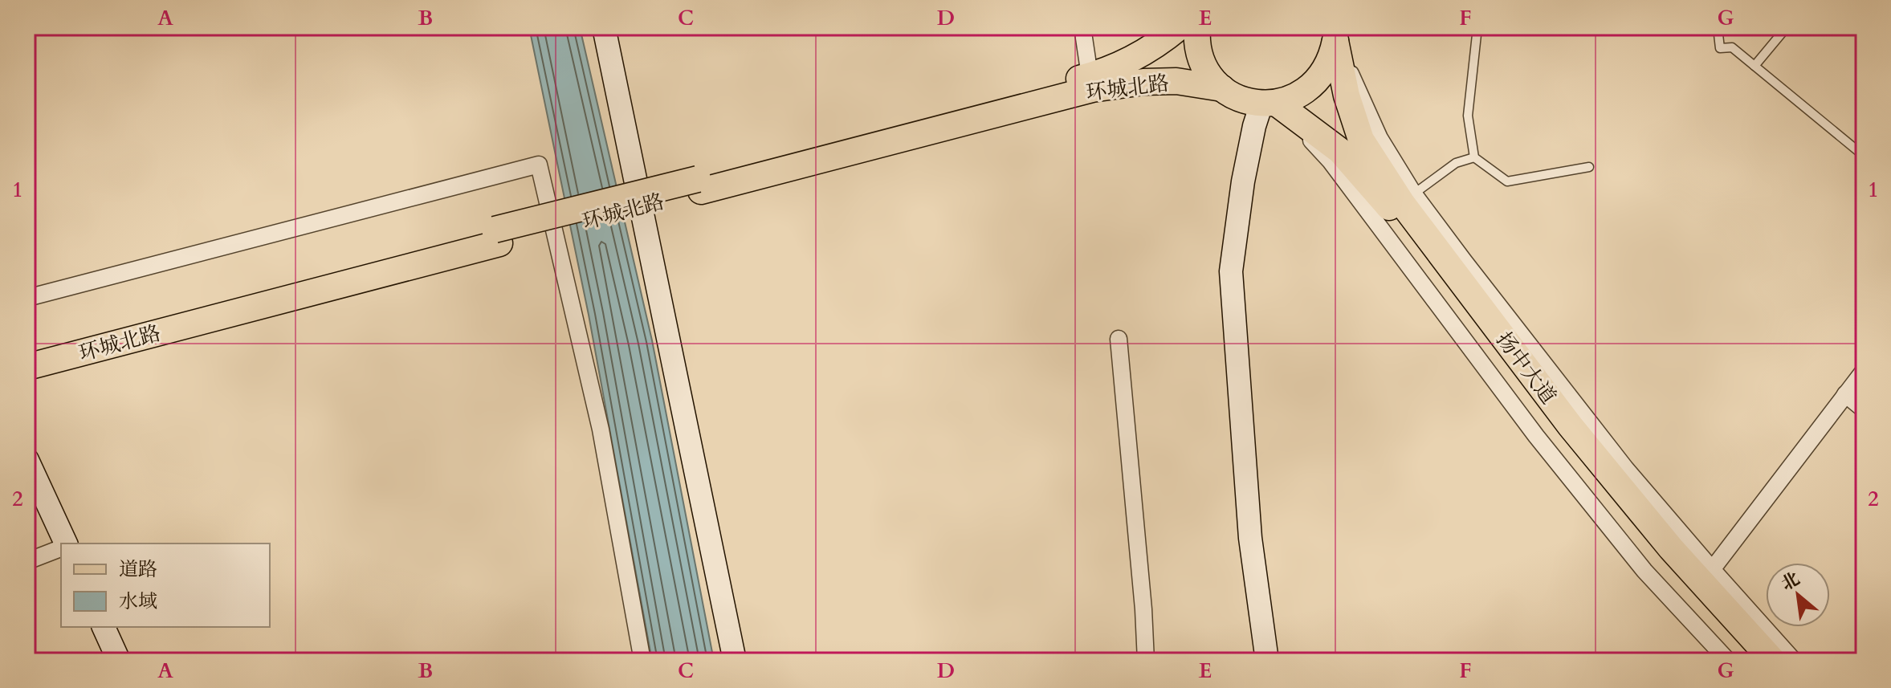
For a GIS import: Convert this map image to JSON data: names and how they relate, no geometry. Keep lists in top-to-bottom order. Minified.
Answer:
{"streets":{"main road":["环城北路","扬中大道"]},"crossings":[["环城北路","扬中大道"]],"legend":["道路","水域"],"north":"top left","grid":{"columns":["A","B","C","D","E","F","G"],"rows":["1","2"]}}
